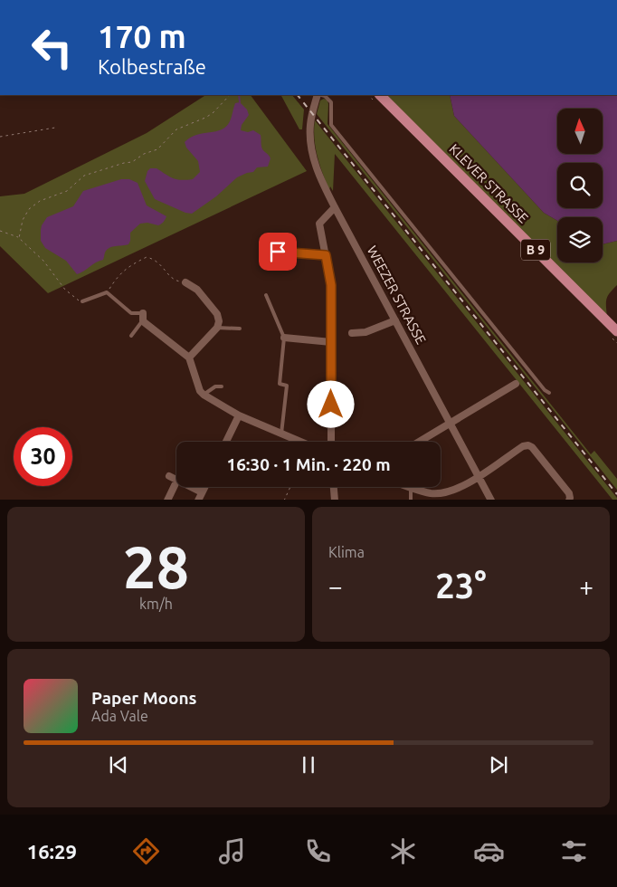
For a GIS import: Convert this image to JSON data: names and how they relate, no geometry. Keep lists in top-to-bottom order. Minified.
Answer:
{"streets":{"main road":["KLEVER STRASSE","B 9"],"street":["WEEZER STRASSE"]},"north":"top","page":{"turn":["170 m","Kolbestraße"],"limit":"30","trip":"16:30 · 1 Min. · 220 m","tile":[["28","km/h"],"Klima"],"heat":["−","23°","+"],"song":["Paper Moons","Ada Vale"],"tabs":"16:29"}}
